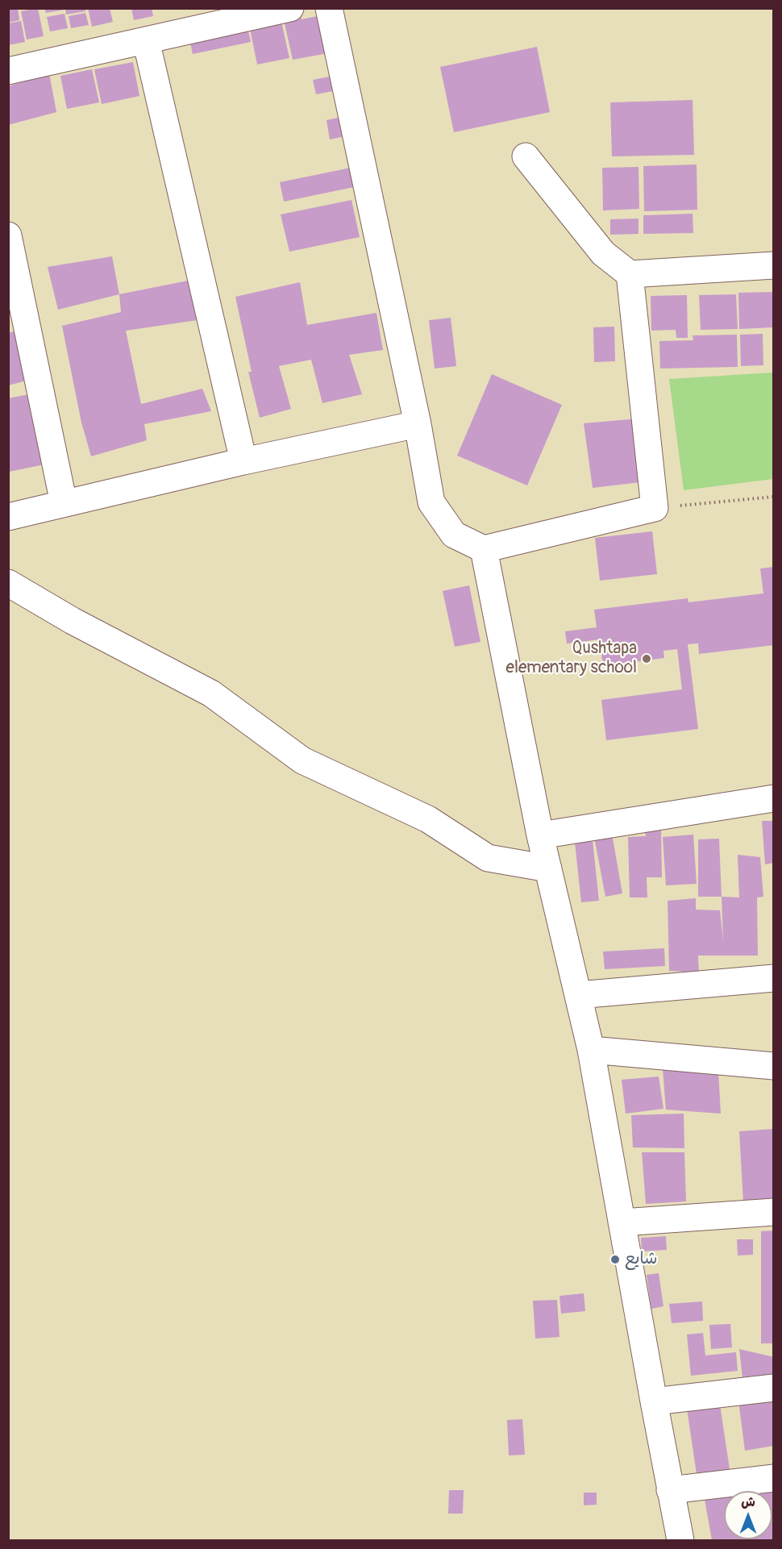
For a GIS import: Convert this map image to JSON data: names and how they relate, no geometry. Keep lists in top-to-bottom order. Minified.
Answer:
{"places":["Qushtapa elementary school","شايع"],"north":"top"}
